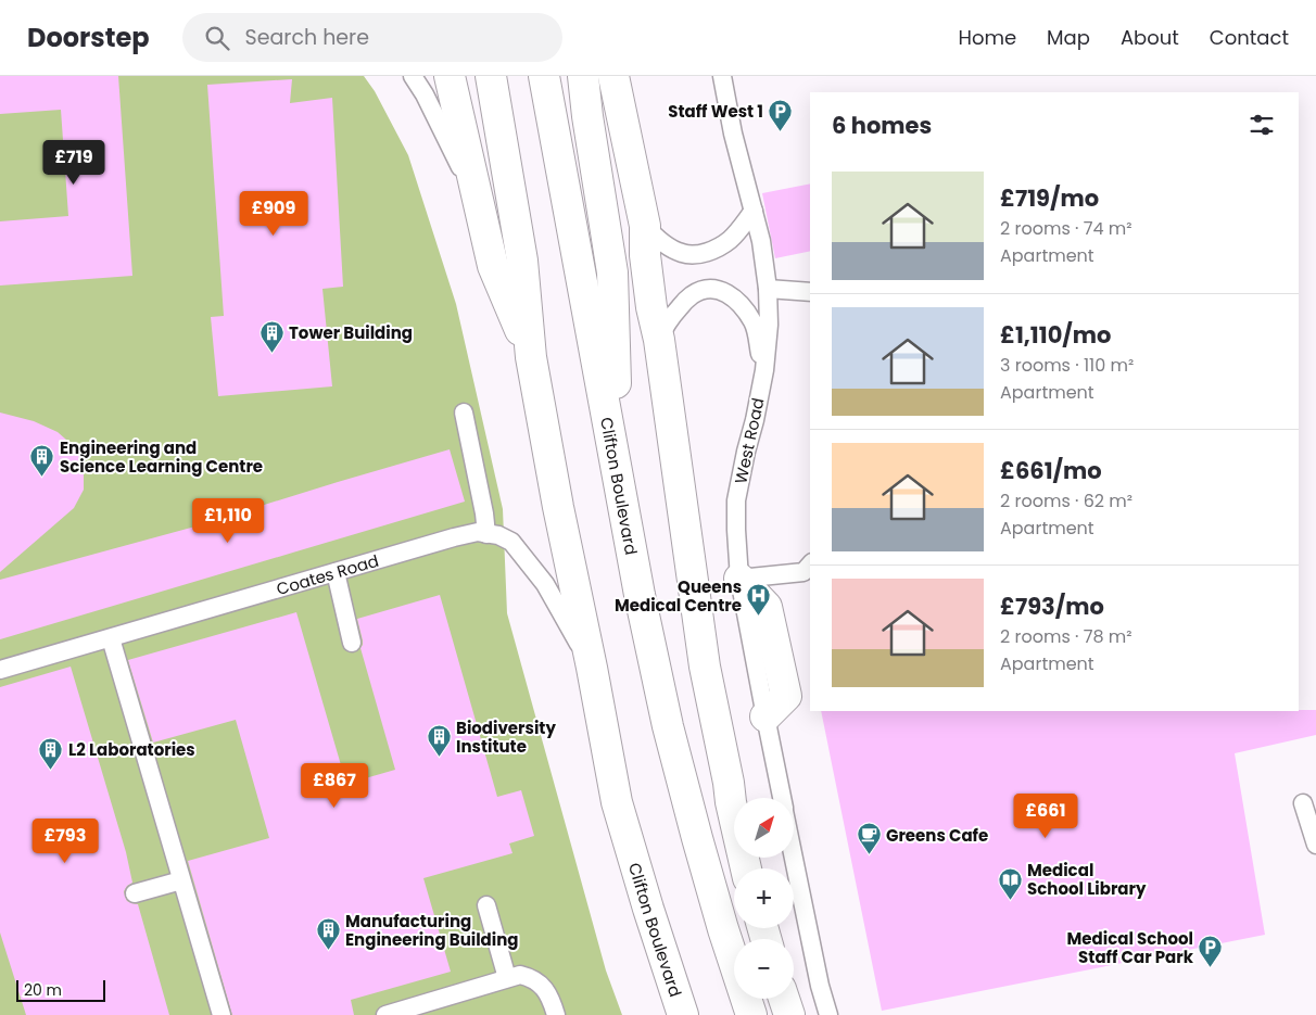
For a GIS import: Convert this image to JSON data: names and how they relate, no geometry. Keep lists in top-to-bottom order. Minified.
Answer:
{"streets":{"main road":["Clifton Boulevard"],"lane":["West Road","Coates Road"]},"crossings":[["Clifton Boulevard","Coates Road"]],"places":{"parking":["Staff West 1","Medical School Staff Car Park"],"building":["Tower Building","Engineering and Science Learning Centre","Biodiversity Institute","L2 Laboratories","Manufacturing Engineering Building"],"hospital":["Queens Medical Centre"],"cafe":["Greens Cafe"],"library":["Medical School Library"]},"scale_bar":"20 m","north":"top right","page":{"header":"Doorstep","search":"Search here","nav":["Home","Map","About","Contact"],"heading":"6 homes","price":["£719","£909","£1,110","£867","£661","£793"],"list":[{"name":"£719/mo","note":"2 rooms · 74 m² · Apartment"},{"name":"£1,110/mo","note":"3 rooms · 110 m² · Apartment"},{"name":"£661/mo","note":"2 rooms · 62 m² · Apartment"},{"name":"£793/mo","note":"2 rooms · 78 m² · Apartment"}],"map_buttons":["+","−"],"scale":"20 m"}}
